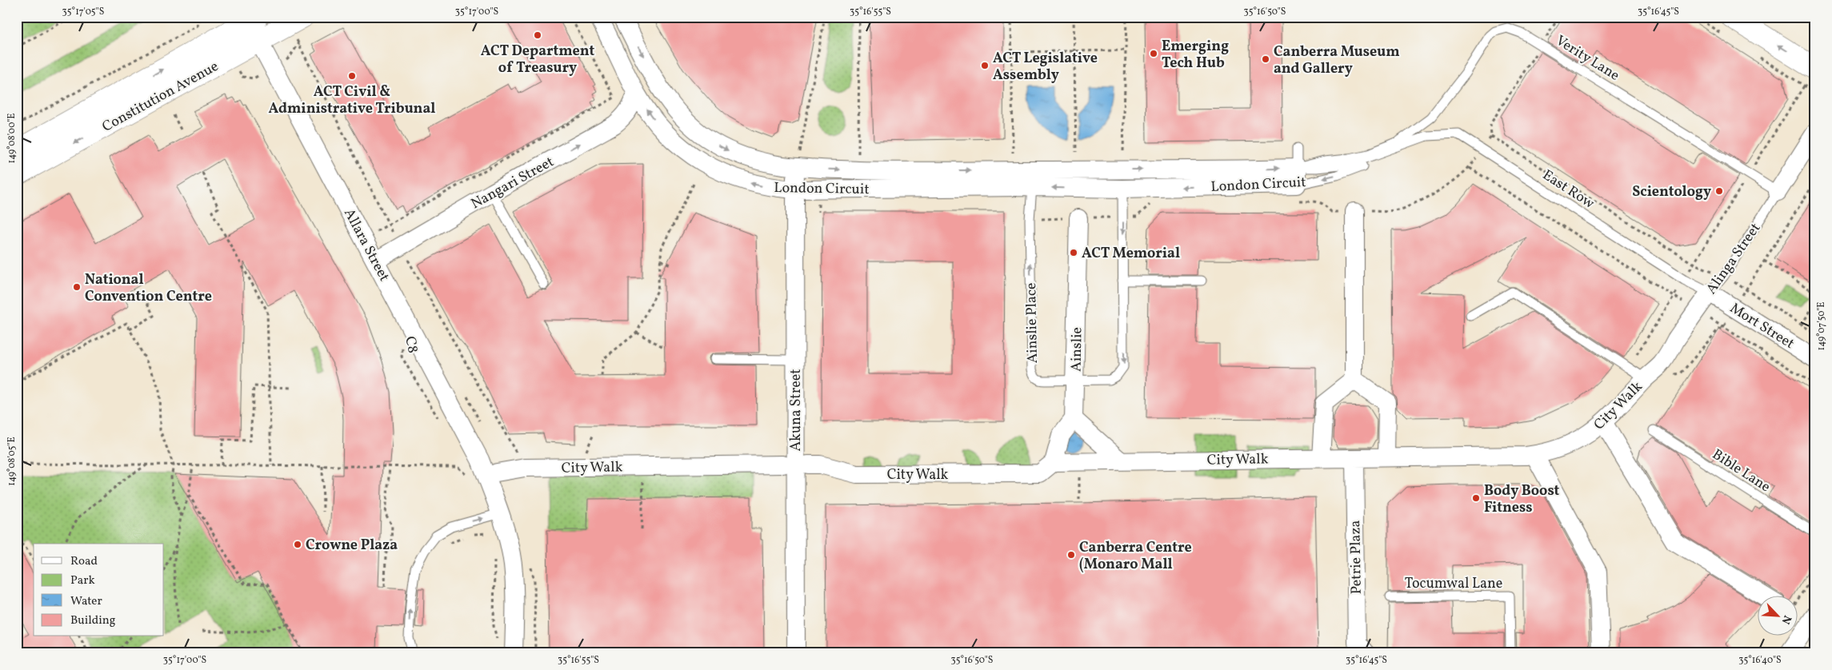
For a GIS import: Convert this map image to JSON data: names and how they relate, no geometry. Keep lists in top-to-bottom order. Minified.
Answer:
{"streets":{"main road":["Constitution Avenue"],"street":["Nangari Street","London Circuit","Allara Street","Alinga Street","Mort Street","Ainslie","City Walk","Akuna Street","Petrie Plaza"],"lane":["Verity Lane","East Row","Ainslie Place","Bible Lane","Tocumwal Lane"],"path":["C8"]},"crossings":[["Verity Lane","London Circuit"],["Verity Lane","Alinga Street"],["Constitution Avenue","Allara Street"],["Nangari Street","London Circuit"],["Nangari Street","Allara Street"],["London Circuit","East Row"],["London Circuit","Ainslie Place"],["London Circuit","Akuna Street"],["East Row","Alinga Street"],["East Row","Mort Street"],["Allara Street","City Walk"],["Alinga Street","Mort Street"],["Alinga Street","City Walk"],["Ainslie Place","Ainslie"],["City Walk","Petrie Plaza"]],"one_way":["Nangari Street"],"places":["ACT Department of Treasury","Emerging Tech Hub","Canberra Museum and Gallery","ACT Legislative Assembly","ACT Civil & Administrative Tribunal","Scientology","ACT Memorial","National Convention Centre","Body Boost Fitness","Crowne Plaza","Canberra Centre (Monaro Mall"],"legend":["Road","Park","Water","Building"],"north":"bottom right","coordinates":["35°17'05\"S","35°17'00\"S","35°16'55\"S","35°16'50\"S","35°16'45\"S","149°08'00\"E","149°07'50\"E","149°08'05\"E","35°16'40\"S"]}
